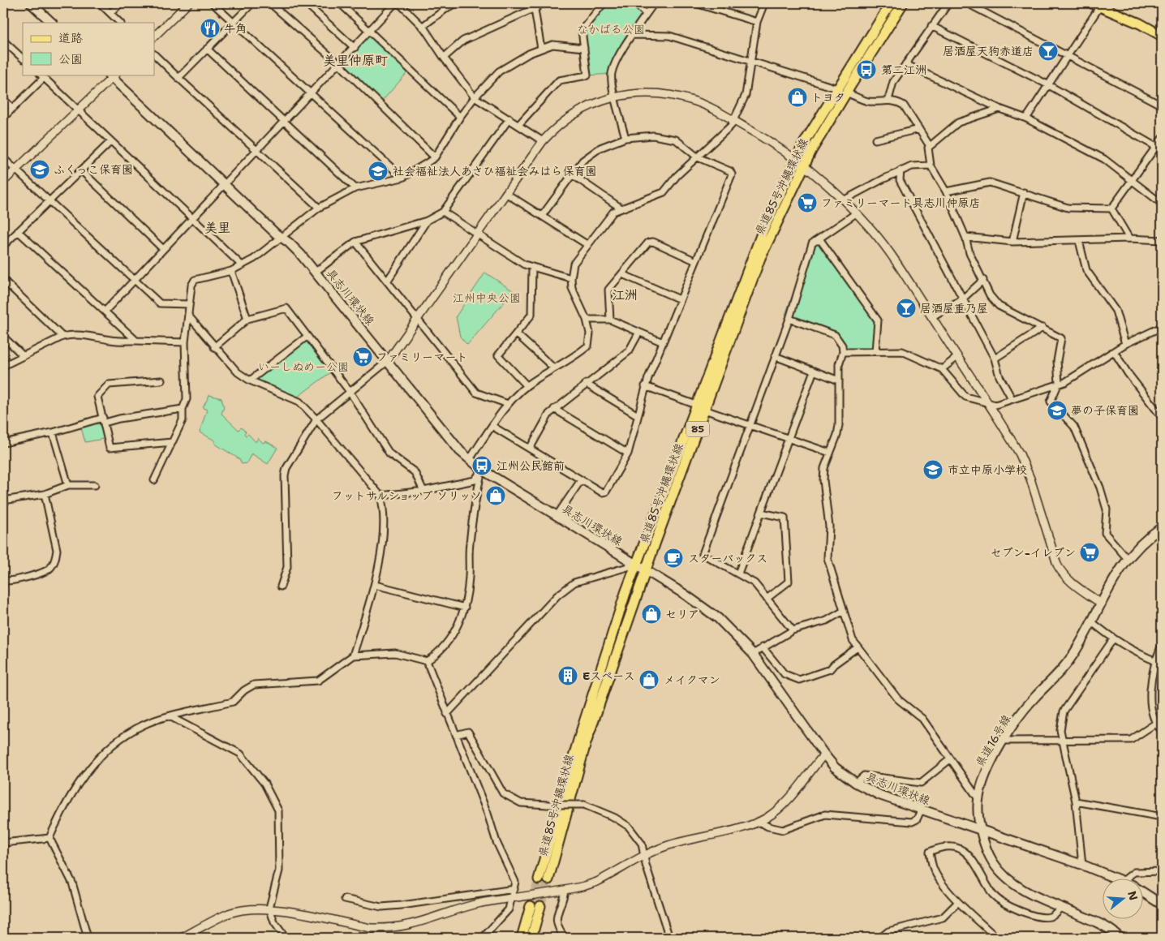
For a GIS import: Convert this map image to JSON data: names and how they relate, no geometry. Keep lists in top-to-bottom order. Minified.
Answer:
{"streets":{"main road":["県道85号沖縄環状線","具志川環状線","85","県道16号線"]},"crossings":[["県道85号沖縄環状線","具志川環状線"],["具志川環状線","県道16号線"]],"districts":["美里仲原町","美里","江洲"],"parks":["なかばる公園","江州中央公園","いーしぬめー公園"],"places":{"restaurant":["牛角"],"bar":["居酒屋天狗赤道店","居酒屋重乃屋"],"bus stop":["第二江洲","江州公民館前"],"shop":["トヨタ","フットサルショップ ソリッソ","セリア","メイクマン"],"school or university":["ふくっこ保育園","社会福祉法人あさひ福祉会みはら保育園","夢の子保育園","市立中原小学校"],"supermarket":["ファミリーマート具志川仲原店","ファミリーマート","セブン-イレブン"],"cafe":["スターバックス"],"building":["Eスペース"]},"legend":["道路","公園"],"north":"right"}
